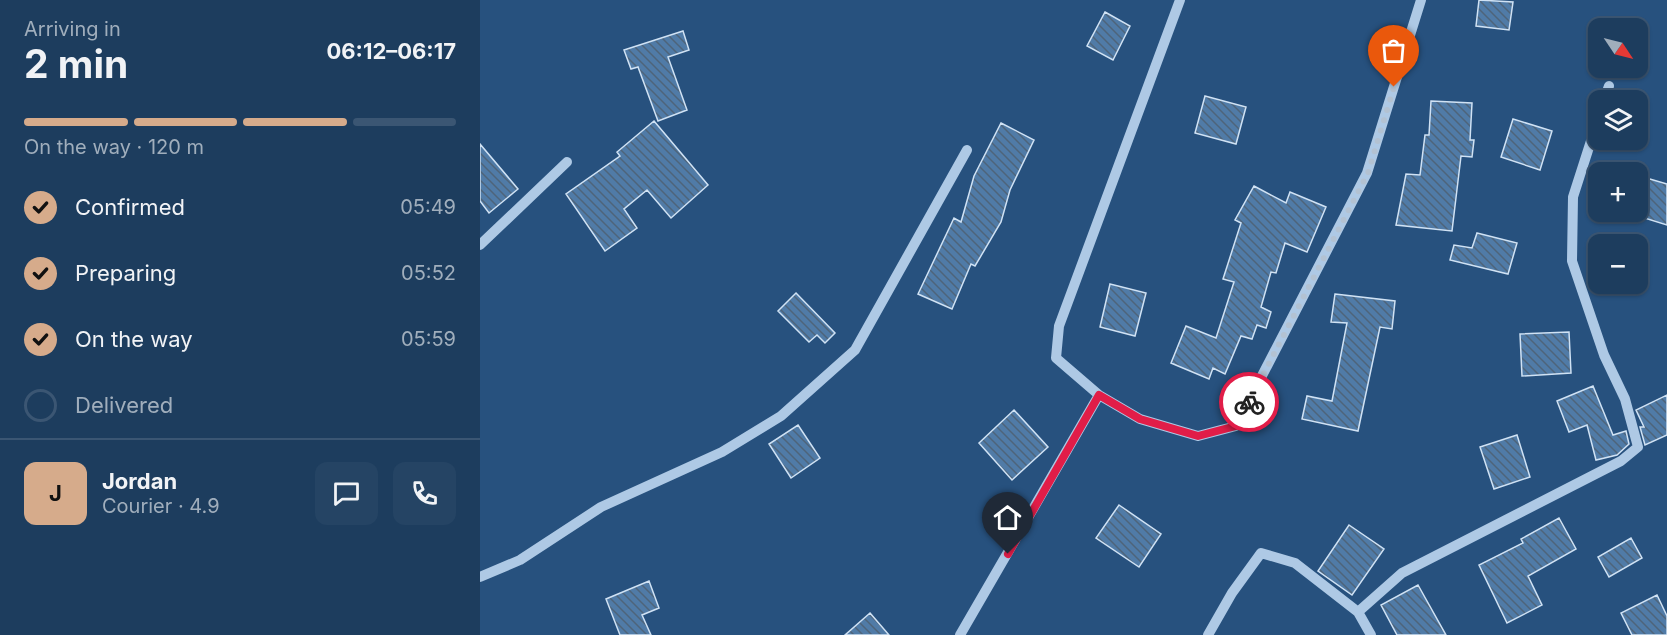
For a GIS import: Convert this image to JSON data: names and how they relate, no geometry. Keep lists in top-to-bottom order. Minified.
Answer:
{"north":"bottom right","page":{"heading":["2 min","Arriving in","06:12–06:17"],"panel":["Jordan","Courier · 4.9"],"map_buttons":["+","−"],"bar":"On the way · 120 m","list":[["Confirmed","05:49"],["Preparing","05:52"],["On the way","05:59"],"Delivered"],"round":"J"}}
